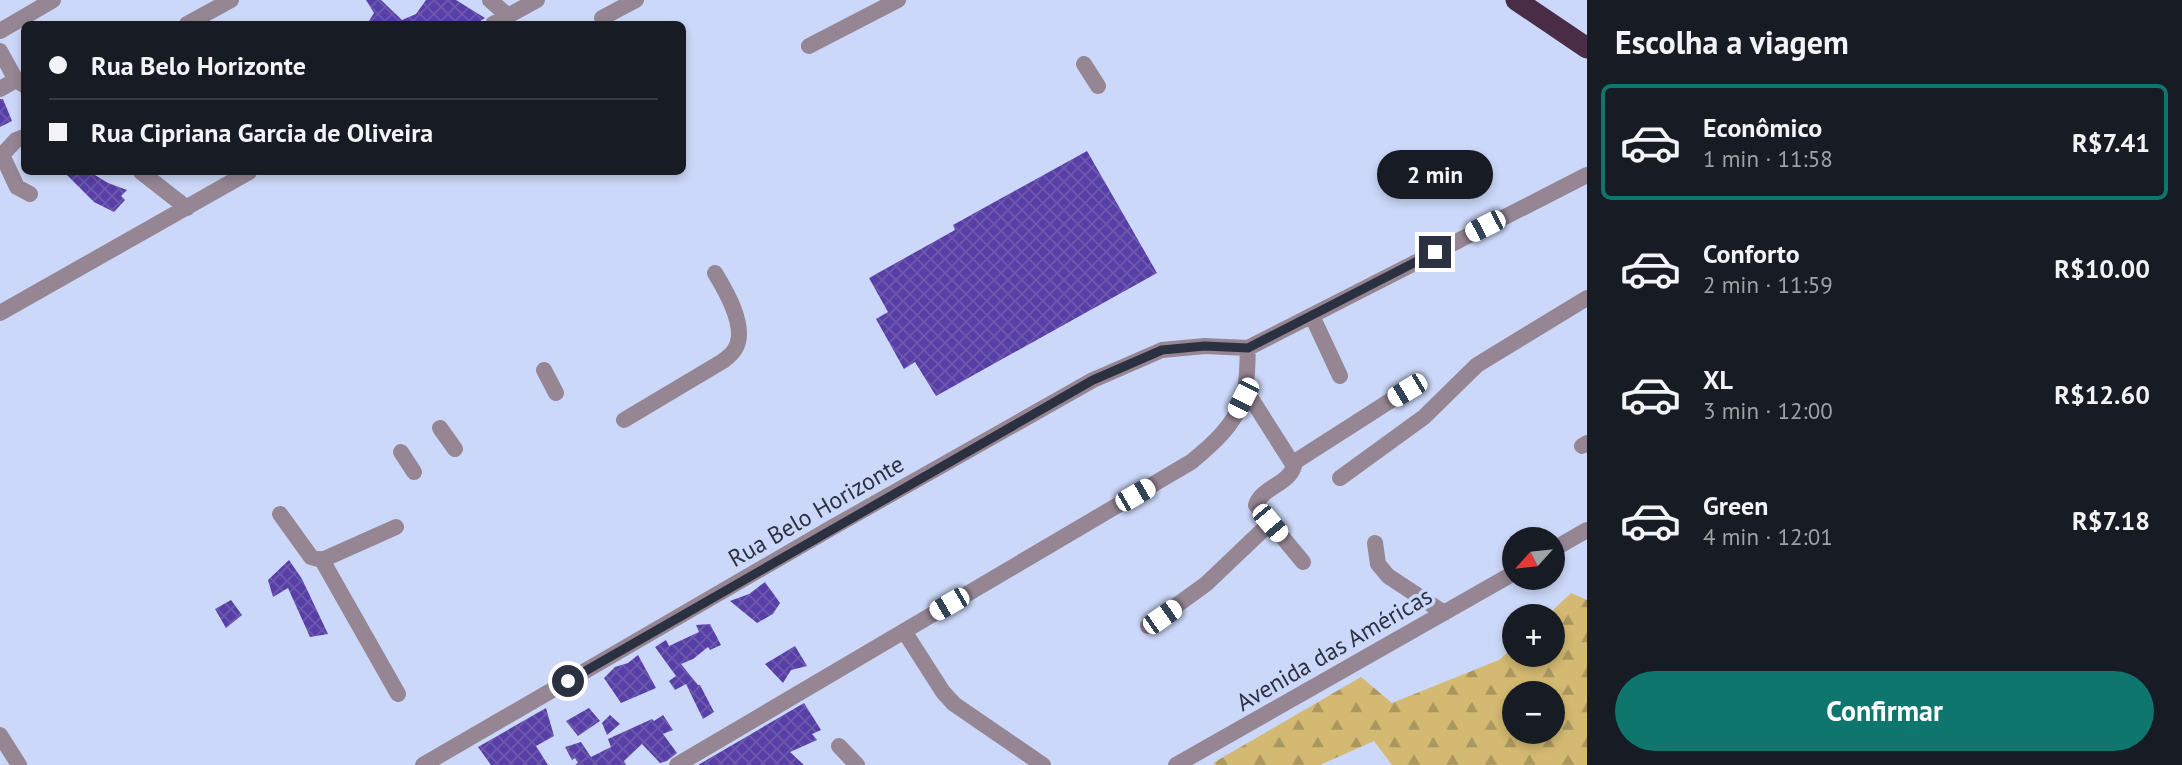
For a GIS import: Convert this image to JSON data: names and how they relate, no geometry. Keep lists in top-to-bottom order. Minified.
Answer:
{"streets":{"street":["Rua Belo Horizonte","Avenida das Américas"]},"north":"bottom left","page":{"heading":"Escolha a viagem","banner":["Rua Belo Horizonte","Rua Cipriana Garcia de Oliveira"],"list":[{"name":"Econômico","note":"1 min · 11:58","value":"R$7.41"},{"name":"Conforto","note":"2 min · 11:59","value":"R$10.00"},{"name":"XL","note":"3 min · 12:00","value":"R$12.60"},{"name":"Green","note":"4 min · 12:01","value":"R$7.18"}],"bubble":"2 min","map_buttons":["+","−"],"buttons":"Confirmar"}}
